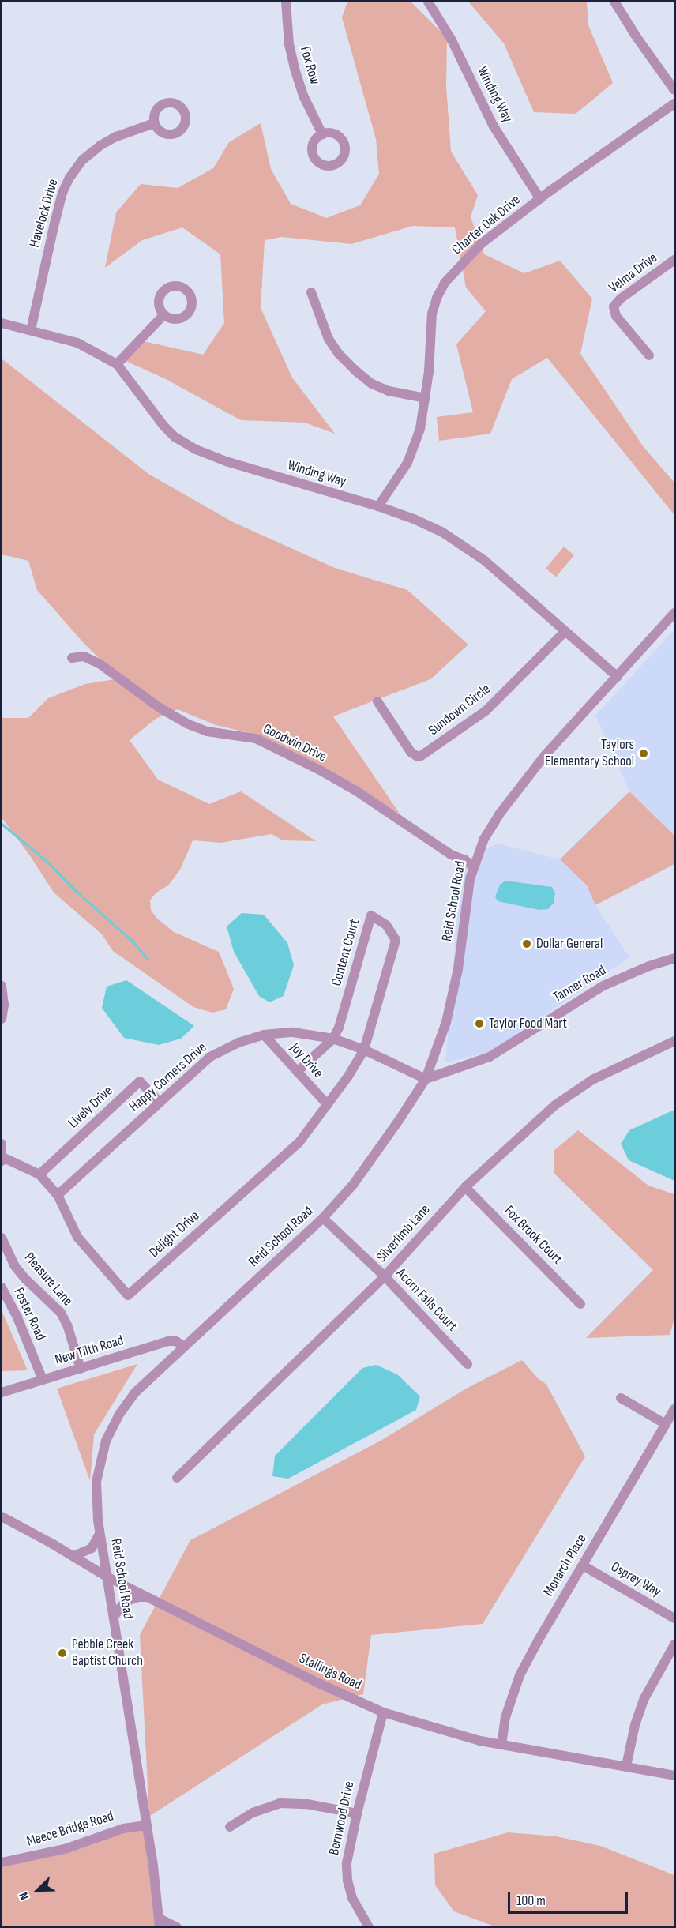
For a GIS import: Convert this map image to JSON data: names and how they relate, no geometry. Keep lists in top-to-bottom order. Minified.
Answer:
{"streets":{"street":["Fox Row","Winding Way","Havelock Drive","Charter Oak Drive","Velma Drive","Sundown Circle","Goodwin Drive","Reid School Road","Content Court","Tanner Road","Joy Drive","Happy Corners Drive","Lively Drive","Silverlimb Lane","Delight Drive","Fox Brook Court","Pleasure Lane","Acorn Falls Court","Foster Road","New Tilth Road","Monarch Place","Osprey Way","Stallings Road","Bernwood Drive","Meece Bridge Road"]},"crossings":[["Winding Way","Havelock Drive"],["Winding Way","Charter Oak Drive"],["Winding Way","Sundown Circle"],["Winding Way","Reid School Road"],["Goodwin Drive","Reid School Road"],["Reid School Road","Tanner Road"],["Reid School Road","Happy Corners Drive"],["Reid School Road","Acorn Falls Court"],["Reid School Road","New Tilth Road"],["Reid School Road","Stallings Road"],["Reid School Road","Meece Bridge Road"],["Content Court","Joy Drive"],["Content Court","Happy Corners Drive"],["Content Court","Delight Drive"],["Tanner Road","Happy Corners Drive"],["Joy Drive","Happy Corners Drive"],["Joy Drive","Delight Drive"],["Happy Corners Drive","Lively Drive"],["Happy Corners Drive","Delight Drive"],["Lively Drive","Delight Drive"],["Silverlimb Lane","Fox Brook Court"],["Silverlimb Lane","Acorn Falls Court"],["Pleasure Lane","New Tilth Road"],["Foster Road","New Tilth Road"],["Monarch Place","Osprey Way"],["Monarch Place","Stallings Road"],["Stallings Road","Bernwood Drive"]],"places":["Taylors Elementary School","Dollar General","Taylor Food Mart","Pebble Creek Baptist Church"],"scale_bar":"100 m","north":"bottom left"}
